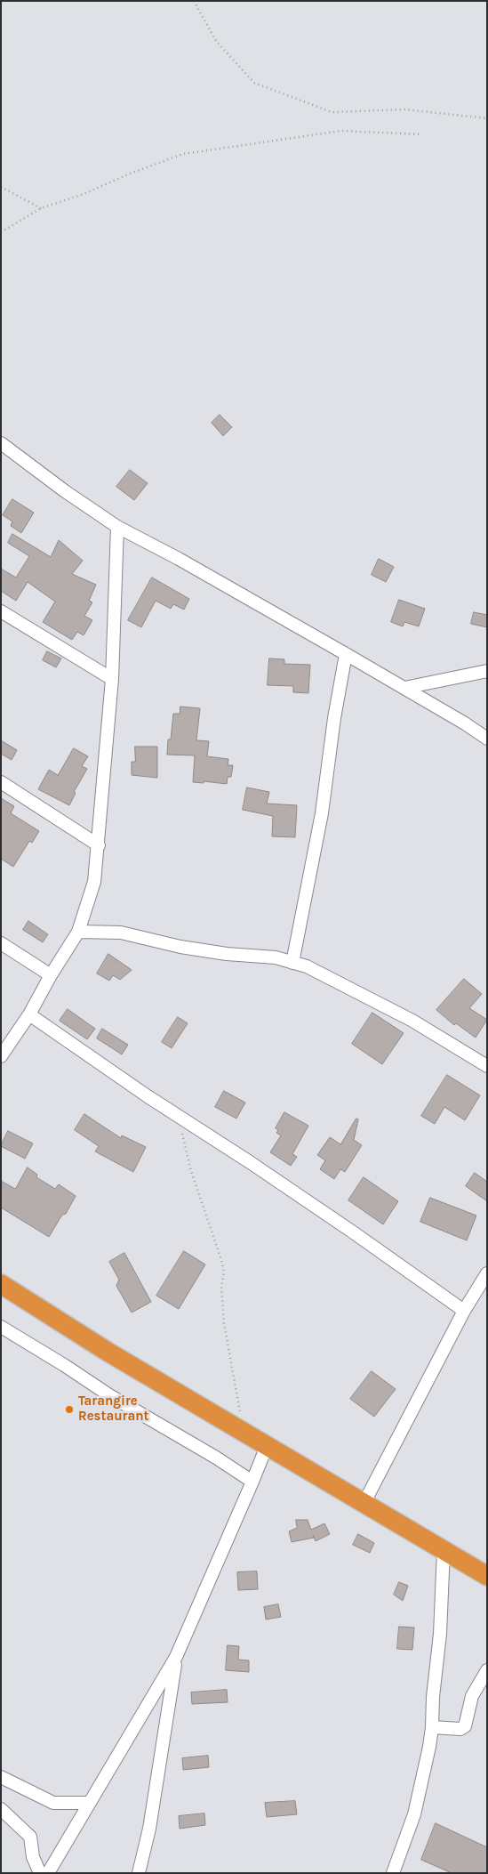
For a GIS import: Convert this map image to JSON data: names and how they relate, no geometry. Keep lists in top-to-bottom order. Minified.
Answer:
{"places":["Tarangire Restaurant"]}
